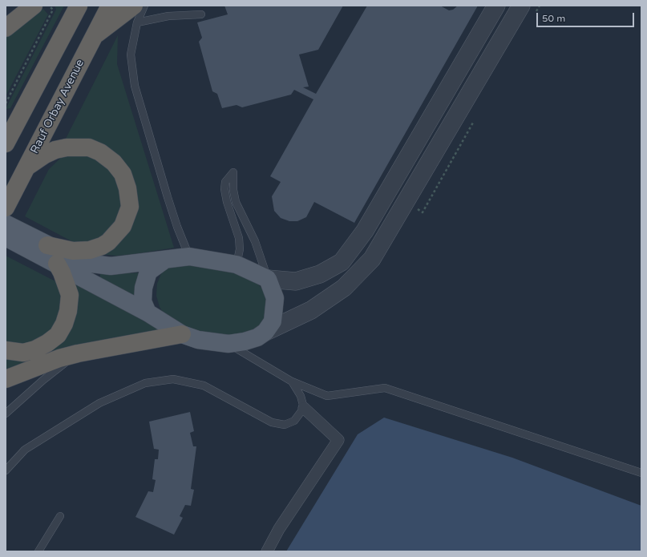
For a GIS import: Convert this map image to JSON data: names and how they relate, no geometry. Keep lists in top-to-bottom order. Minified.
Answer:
{"streets":{"highway":["Rauf Orbay Avenue"]},"scale_bar":"50 m"}
